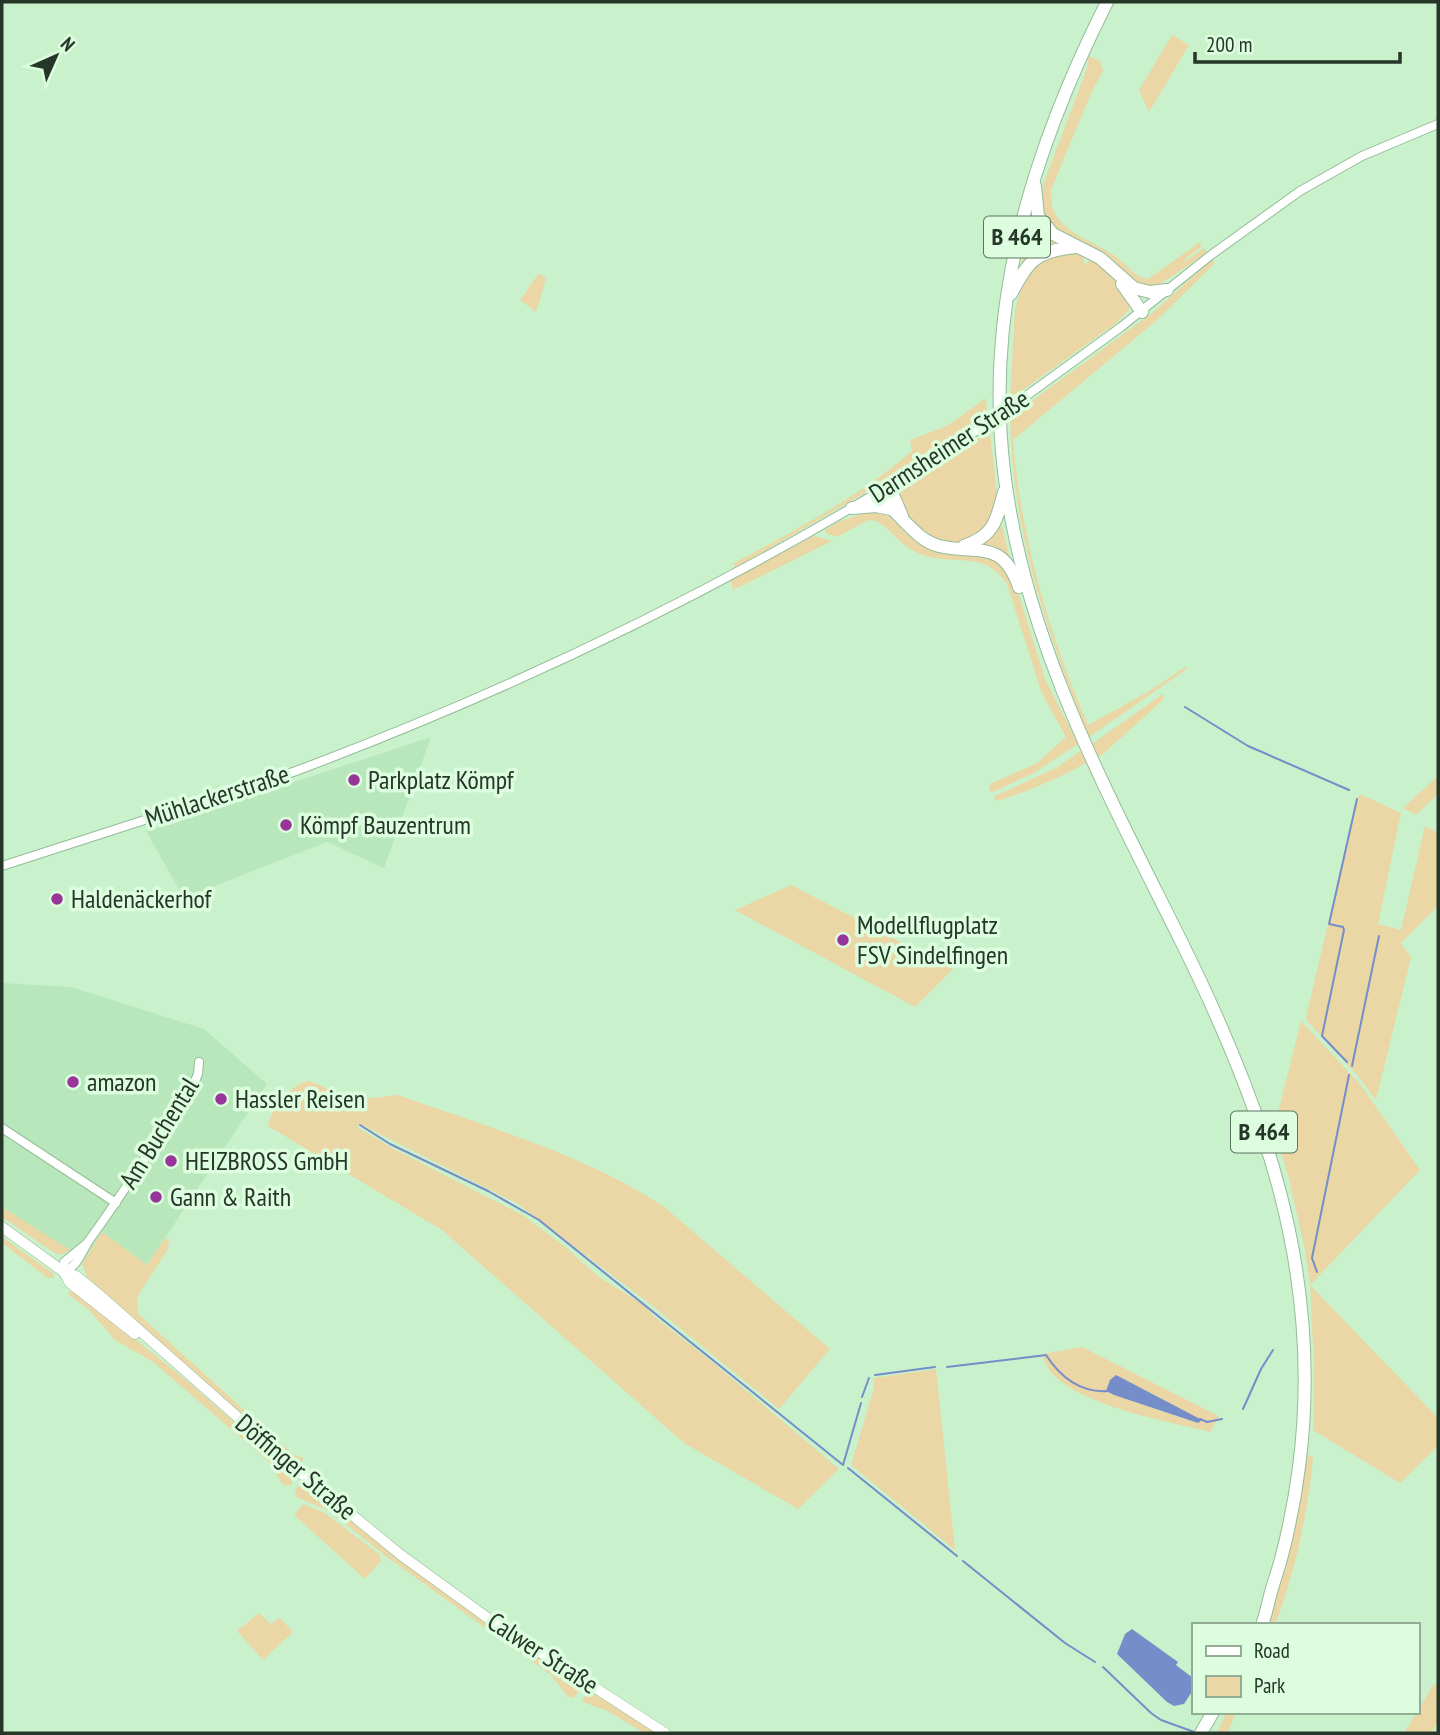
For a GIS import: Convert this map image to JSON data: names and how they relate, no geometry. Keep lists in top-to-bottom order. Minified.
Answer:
{"streets":{"highway":["B 464"],"main road":["Döffinger Straße","Calwer Straße"],"street":["Darmsheimer Straße","Mühlackerstraße","Am Buchental"]},"crossings":[["Darmsheimer Straße","Mühlackerstraße"],["Am Buchental","Döffinger Straße"],["Döffinger Straße","Calwer Straße"]],"places":["Parkplatz Kömpf","Kömpf Bauzentrum","Haldenäckerhof","Modellflugplatz FSV Sindelfingen","amazon","Hassler Reisen","HEIZBROSS GmbH","Gann & Raith"],"legend":["Road","Park"],"scale_bar":"200 m","north":"top right"}
